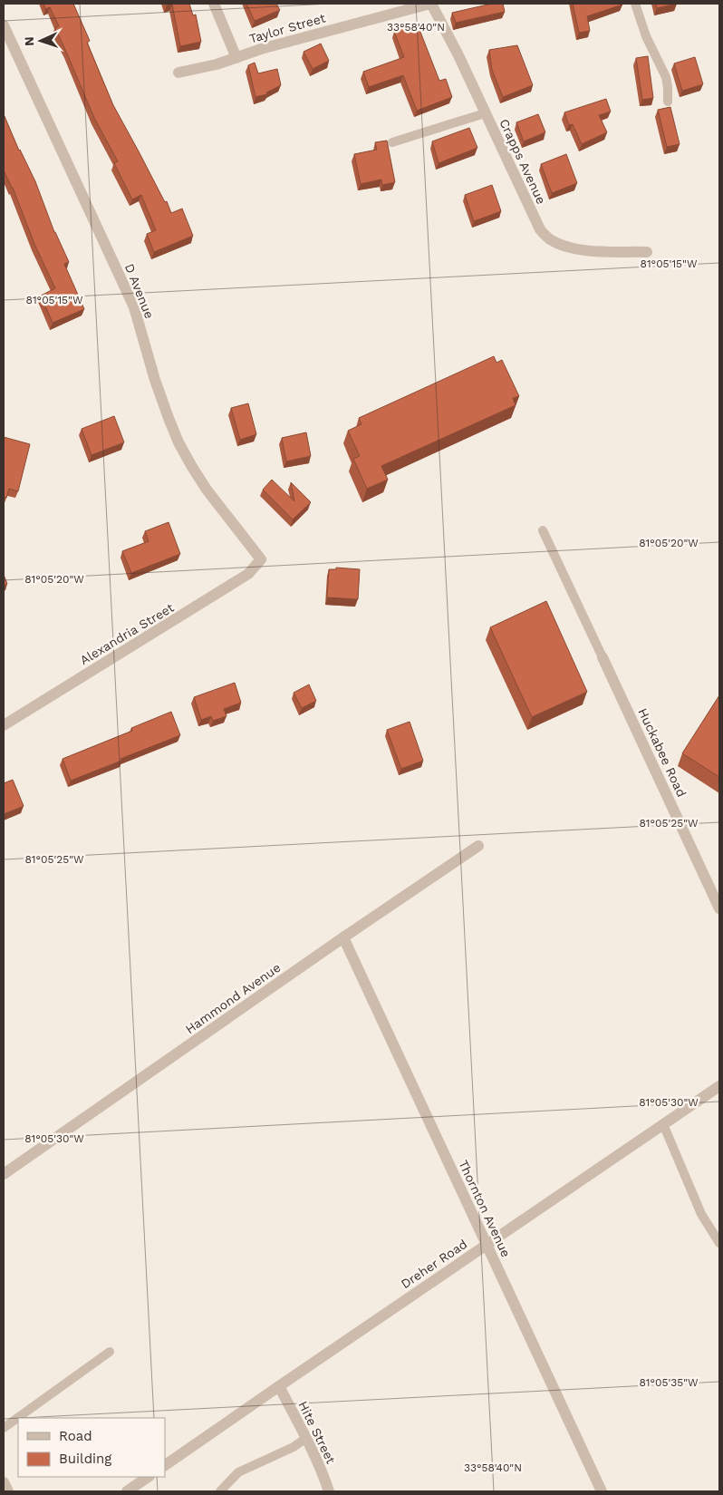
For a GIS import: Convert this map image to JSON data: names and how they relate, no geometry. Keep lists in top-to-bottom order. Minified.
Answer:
{"streets":{"street":["Taylor Street","Crapps Avenue","D Avenue","Alexandria Street","Huckabee Road","Hammond Avenue","Thornton Avenue","Dreher Road","Hite Street"]},"crossings":[["Taylor Street","Crapps Avenue"],["D Avenue","Alexandria Street"],["Hammond Avenue","Thornton Avenue"],["Thornton Avenue","Dreher Road"],["Dreher Road","Hite Street"]],"legend":["Road","Building"],"north":"left","coordinates":["33°58'40\"N","81°05'15\"W","81°05'20\"W","81°05'25\"W","81°05'30\"W","81°05'35\"W"]}
